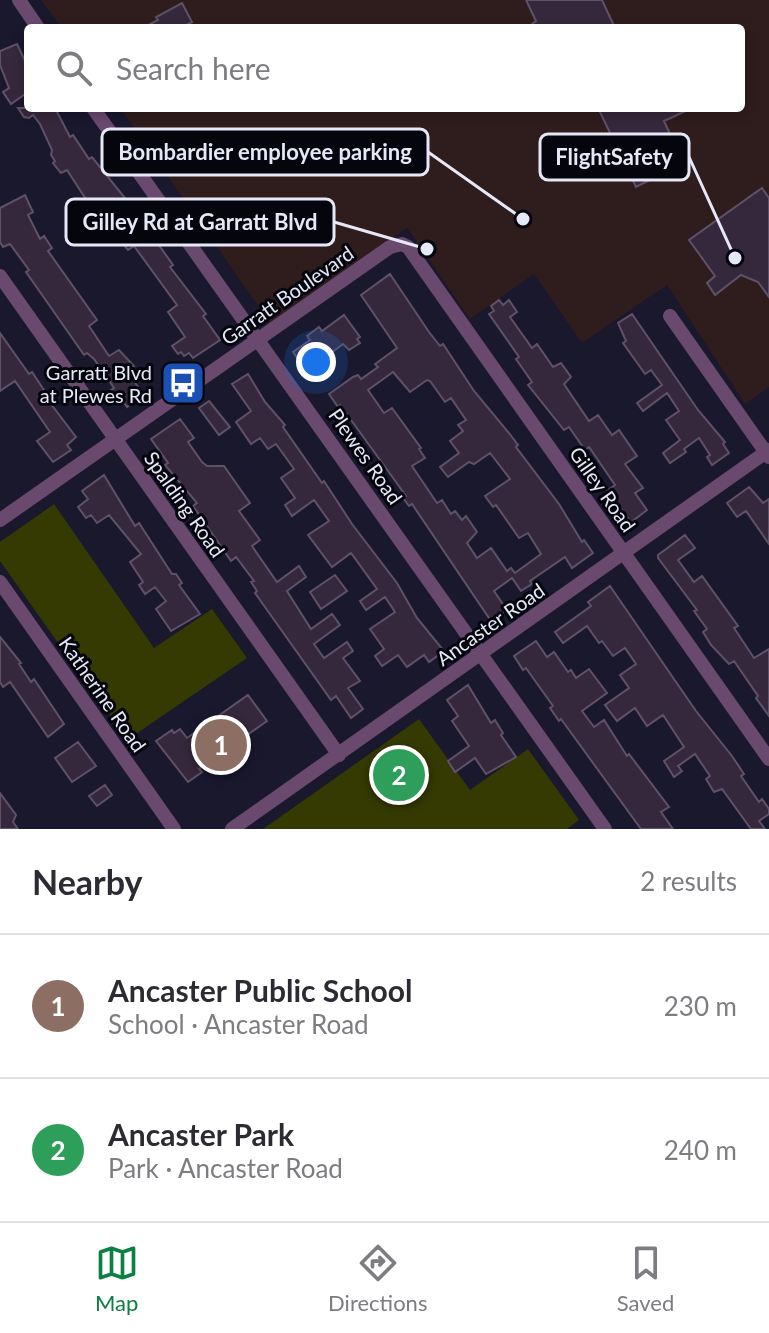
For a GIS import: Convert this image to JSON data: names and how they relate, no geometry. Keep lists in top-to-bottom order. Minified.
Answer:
{"streets":{"street":["Garratt Boulevard","Plewes Road","Gilley Road","Spalding Road","Ancaster Road","Katherine Road"]},"crossings":[["Garratt Boulevard","Plewes Road"],["Garratt Boulevard","Gilley Road"],["Garratt Boulevard","Spalding Road"],["Plewes Road","Ancaster Road"],["Gilley Road","Ancaster Road"],["Spalding Road","Ancaster Road"]],"places":{"other":["Bombardier employee parking","Gilley Rd at Garratt Blvd","FlightSafety"],"bus stop":["Garratt Blvd at Plewes Rd"]},"page":{"search":"Search here","pins":["1","2"],"heading":["Nearby","2 results"],"list":[{"mark":"1","name":"Ancaster Public School","note":"School · Ancaster Road","value":"230 m"},{"mark":"2","name":"Ancaster Park","note":"Park · Ancaster Road","value":"240 m"}],"nav":["Map","Directions","Saved"]}}
